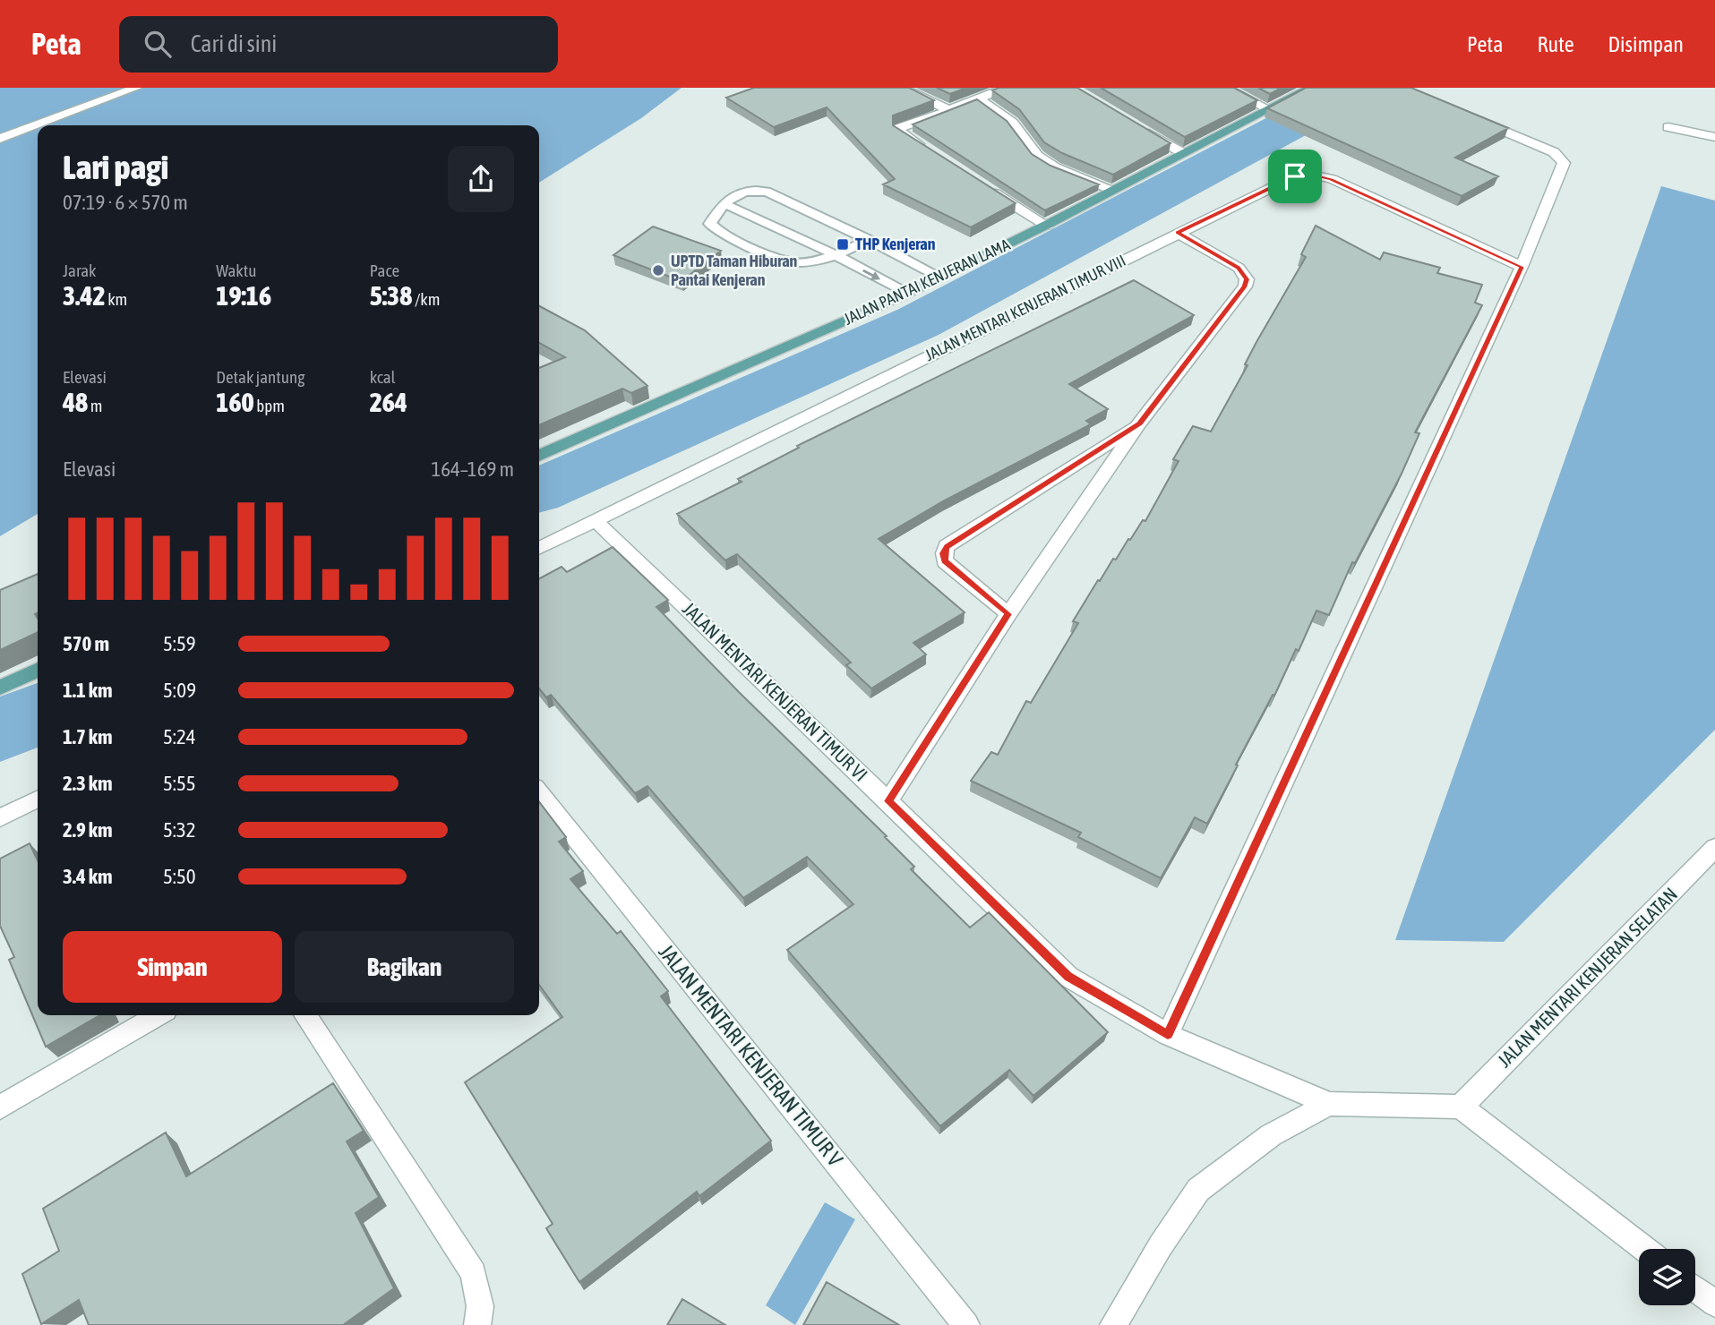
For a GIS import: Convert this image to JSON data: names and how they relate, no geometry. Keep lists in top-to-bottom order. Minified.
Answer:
{"streets":{"main road":["JALAN PANTAI KENJERAN LAMA"],"street":["JALAN MENTARI KENJERAN TIMUR VIII","JALAN MENTARI KENJERAN TIMUR VI","JALAN MENTARI KENJERAN SELATAN","JALAN MENTARI KENJERAN TIMUR V"]},"crossings":[["JALAN MENTARI KENJERAN TIMUR VIII","JALAN MENTARI KENJERAN TIMUR VI"]],"places":{"transit":["THP Kenjeran"],"other":["UPTD Taman Hiburan Pantai Kenjeran"]},"page":{"header":"Peta","search":"Cari di sini","nav":["Peta","Rute","Disimpan"],"heading":["Lari pagi","07:19 · 6 × 570 m"],"stats":[["Jarak","3.42 km"],["Waktu","19:16"],["Pace","5:38 /km"],["Elevasi","48 m"],["Detak jantung","160 bpm"],["kcal","264"]],"chart":["Elevasi","164–169 m"],"list":[{"name":"570 m","note":"5:59"},{"name":"1.1 km","note":"5:09"},{"name":"1.7 km","note":"5:24"},{"name":"2.3 km","note":"5:55"},{"name":"2.9 km","note":"5:32"},{"name":"3.4 km","note":"5:50"}],"buttons":["Simpan","Bagikan"]}}
